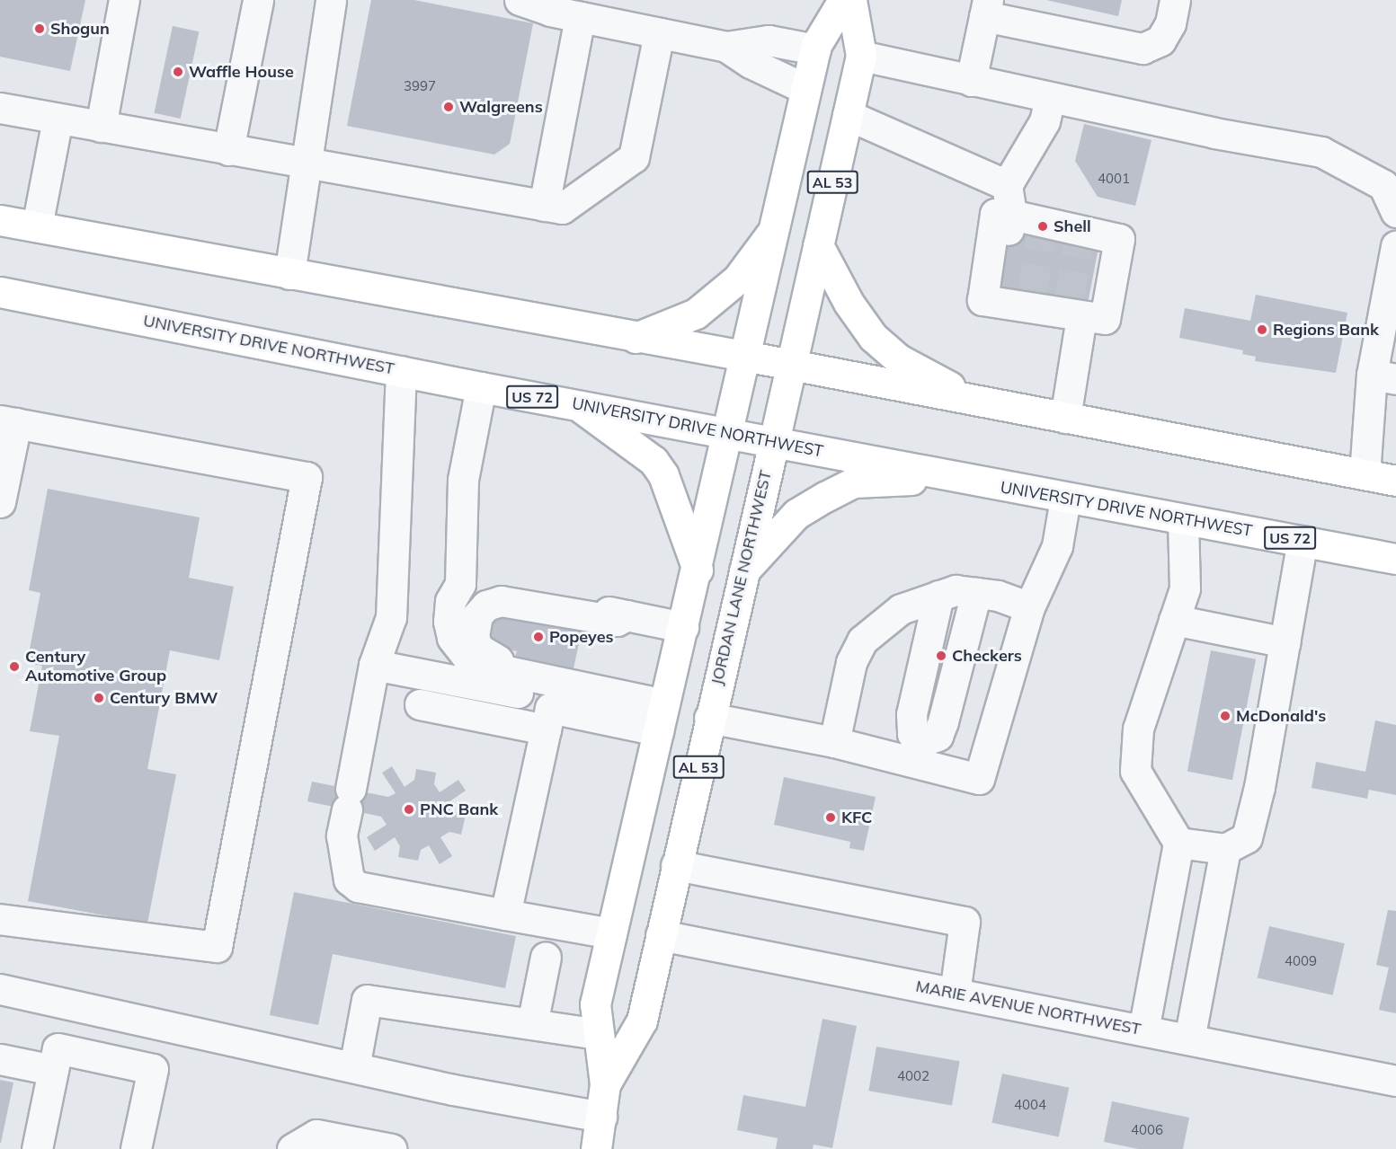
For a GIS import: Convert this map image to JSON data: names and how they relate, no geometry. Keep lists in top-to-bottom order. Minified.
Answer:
{"streets":{"main road":["AL 53","UNIVERSITY DRIVE NORTHWEST","US 72","JORDAN LANE NORTHWEST"],"street":["MARIE AVENUE NORTHWEST"]},"crossings":[["UNIVERSITY DRIVE NORTHWEST","JORDAN LANE NORTHWEST"],["JORDAN LANE NORTHWEST","MARIE AVENUE NORTHWEST"]],"places":["Shogun","Waffle House","Walgreens","Shell","Regions Bank","Popeyes","Checkers","Century Automotive Group","Century BMW","McDonald's","PNC Bank","KFC"],"house_numbers":["3997","4001","4009","4002","4004","4006"]}
